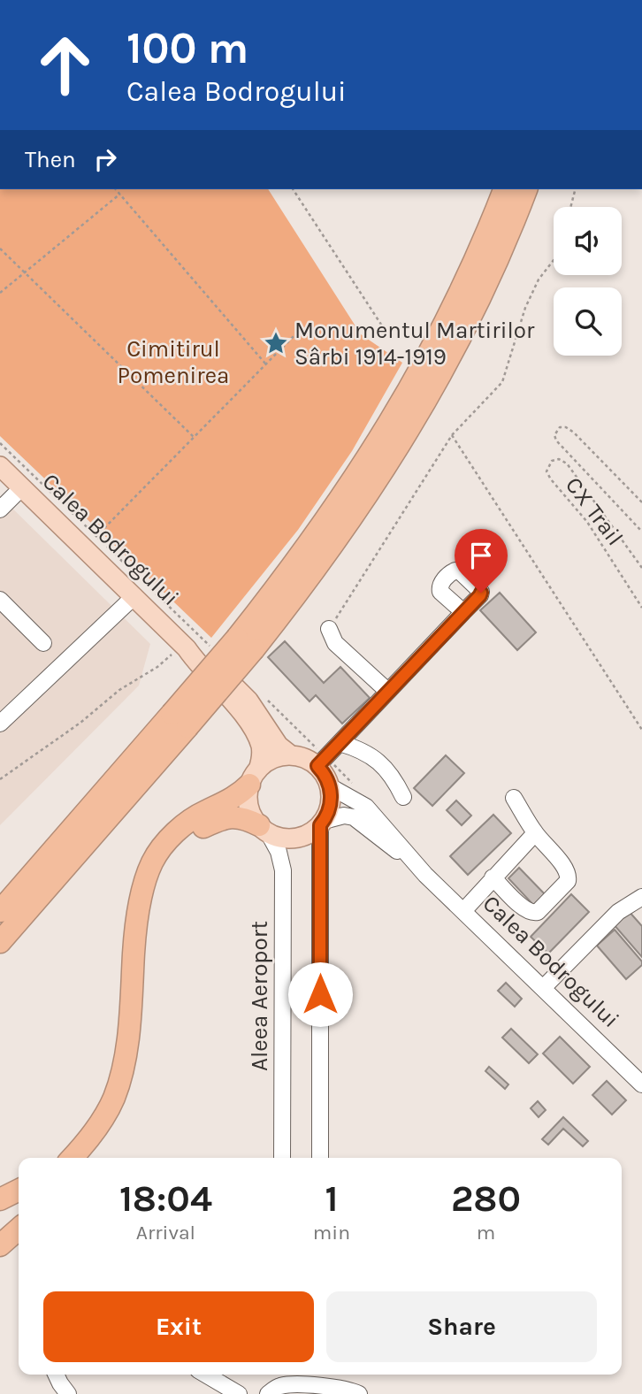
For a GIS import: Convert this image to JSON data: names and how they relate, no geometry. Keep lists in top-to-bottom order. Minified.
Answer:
{"streets":{"main road":["Calea Bodrogului"],"street":["Aleea Aeroport"],"path":["CX Trail"]},"crossings":[["Calea Bodrogului","Aleea Aeroport"]],"parks":["Cimitirul Pomenirea"],"places":{"place":["Monumentul Martirilor Sârbi 1914-1919"]},"page":{"turn":["100 m","Calea Bodrogului"],"then":"Then","eta":["18:04","Arrival","1","min","280","m"],"buttons":["Exit","Share"]}}
